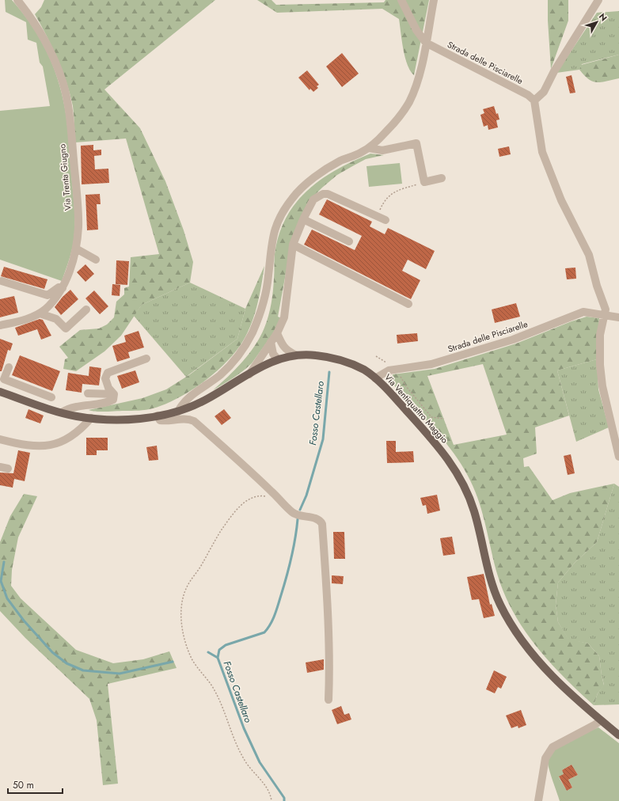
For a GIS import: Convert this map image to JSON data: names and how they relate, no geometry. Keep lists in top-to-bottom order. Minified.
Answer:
{"streets":{"main road":["Via Ventiquattro Maggio"],"street":["Strada delle Pisciarelle","Via Trenta Giugno"]},"crossings":[["Strada delle Pisciarelle","Via Ventiquattro Maggio"]],"water":["Fosso Castellaro"],"scale_bar":"50 m","north":"top right"}
